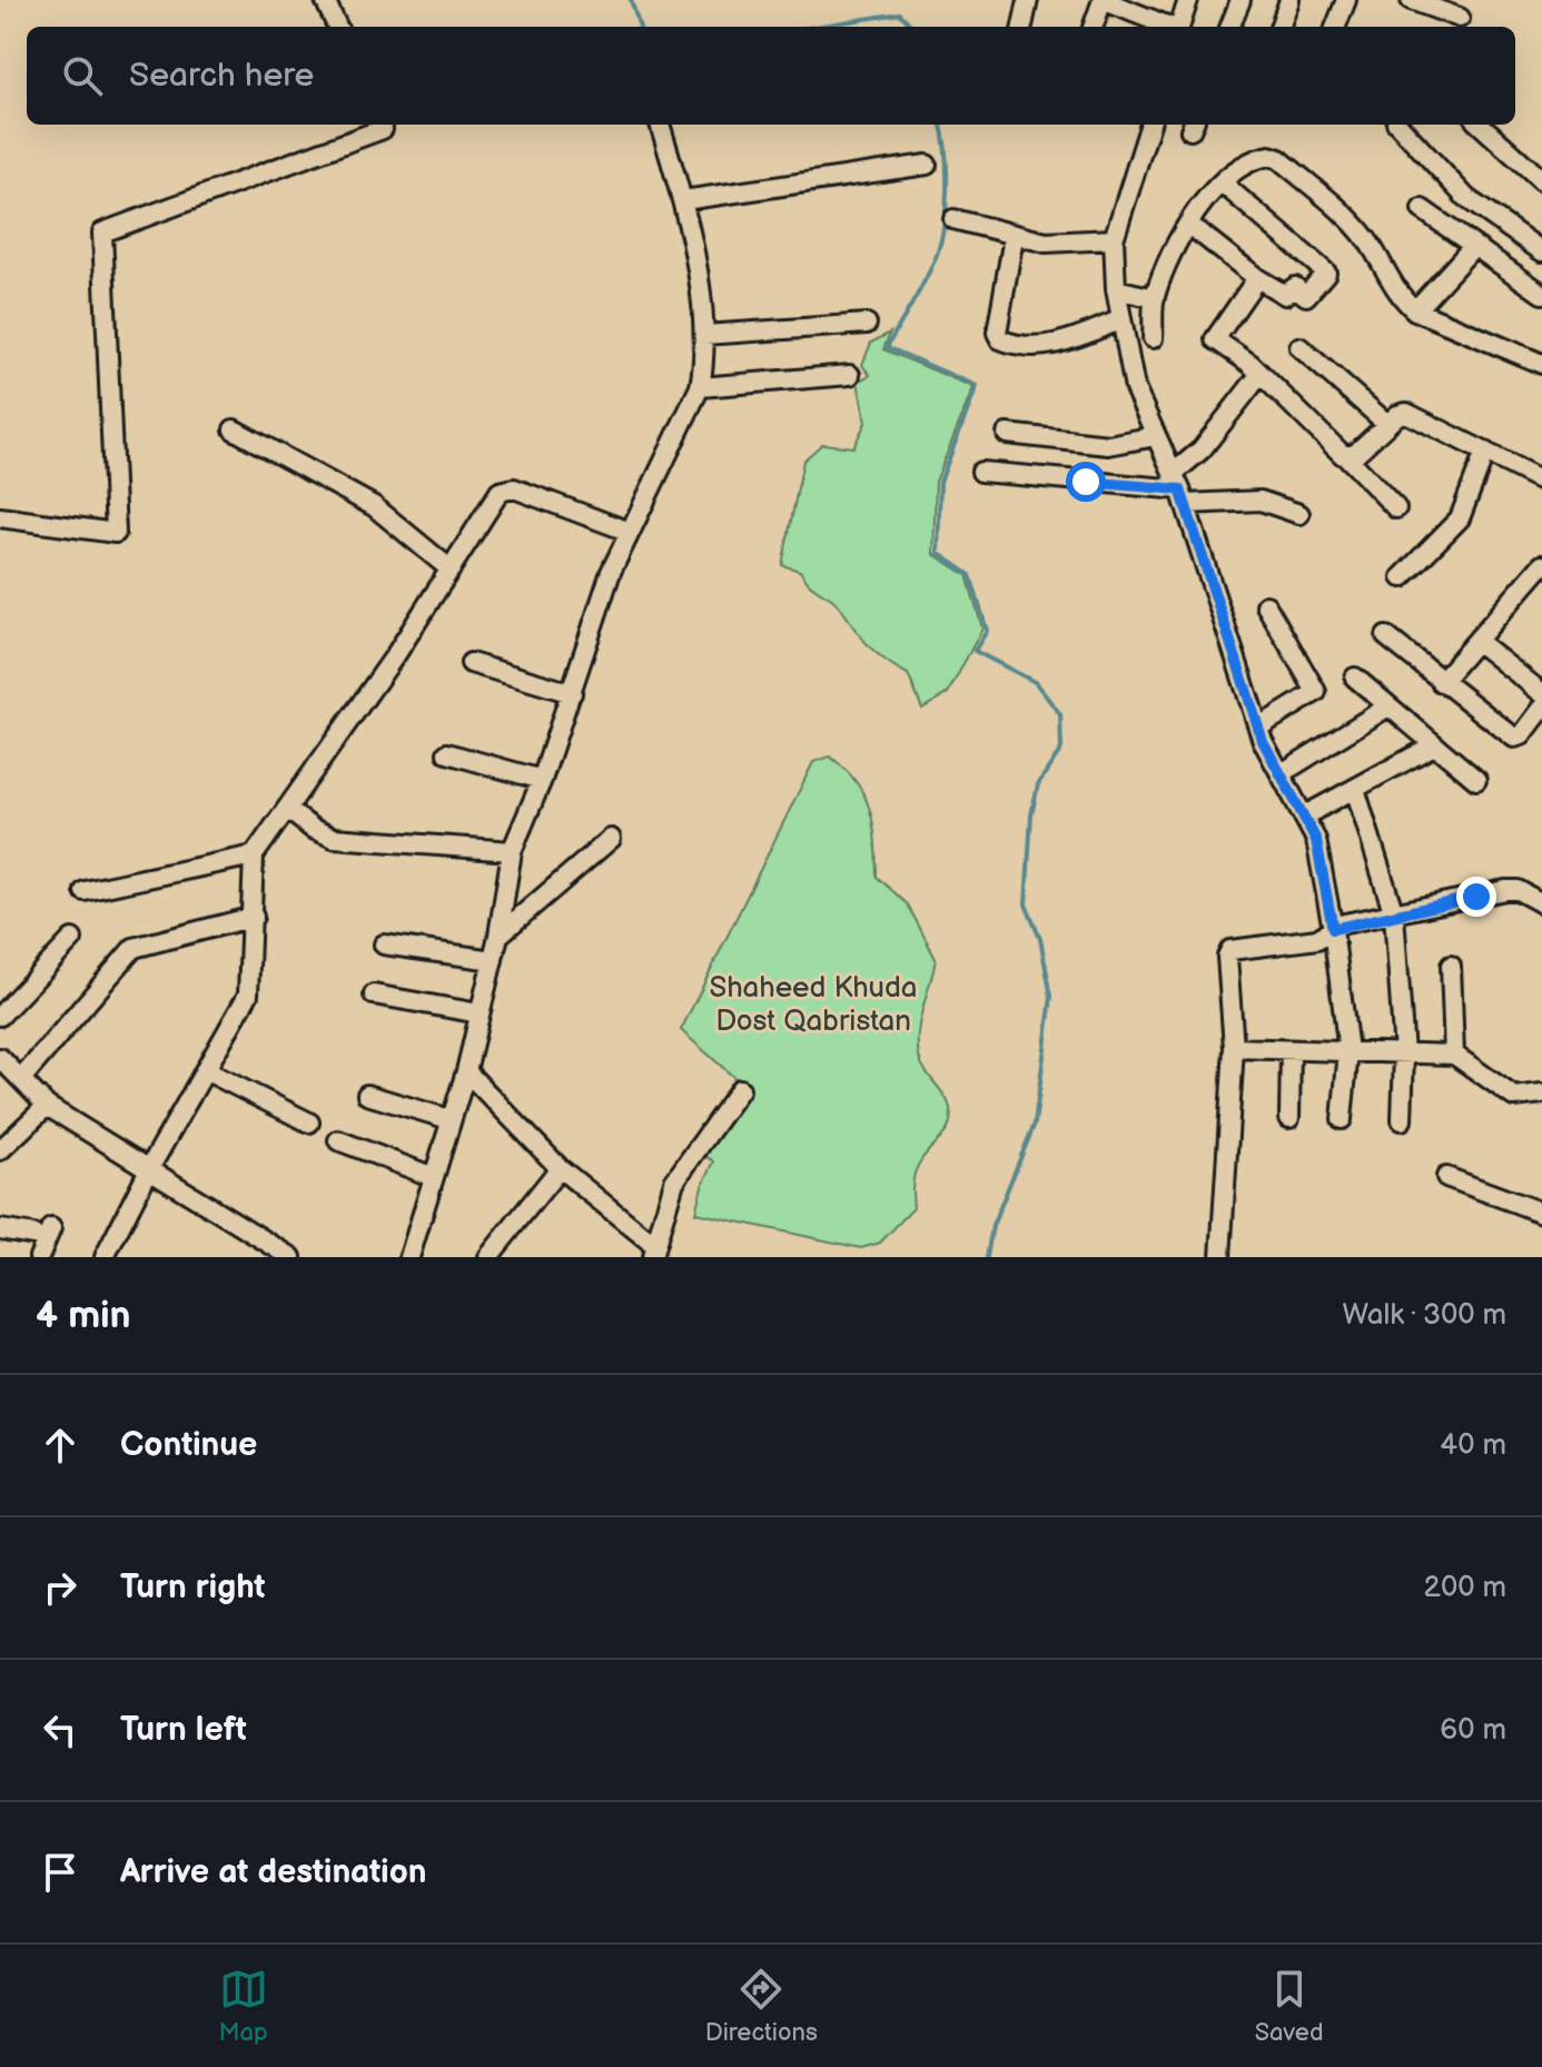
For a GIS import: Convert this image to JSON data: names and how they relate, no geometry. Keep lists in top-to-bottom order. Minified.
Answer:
{"parks":["Shaheed Khuda Dost Qabristan"],"page":{"search":"Search here","heading":["4 min","Walk · 300 m"],"list":[["Continue","40 m"],["Turn right","200 m"],["Turn left","60 m"],"Arrive at destination"],"nav":["Map","Directions","Saved"]}}
